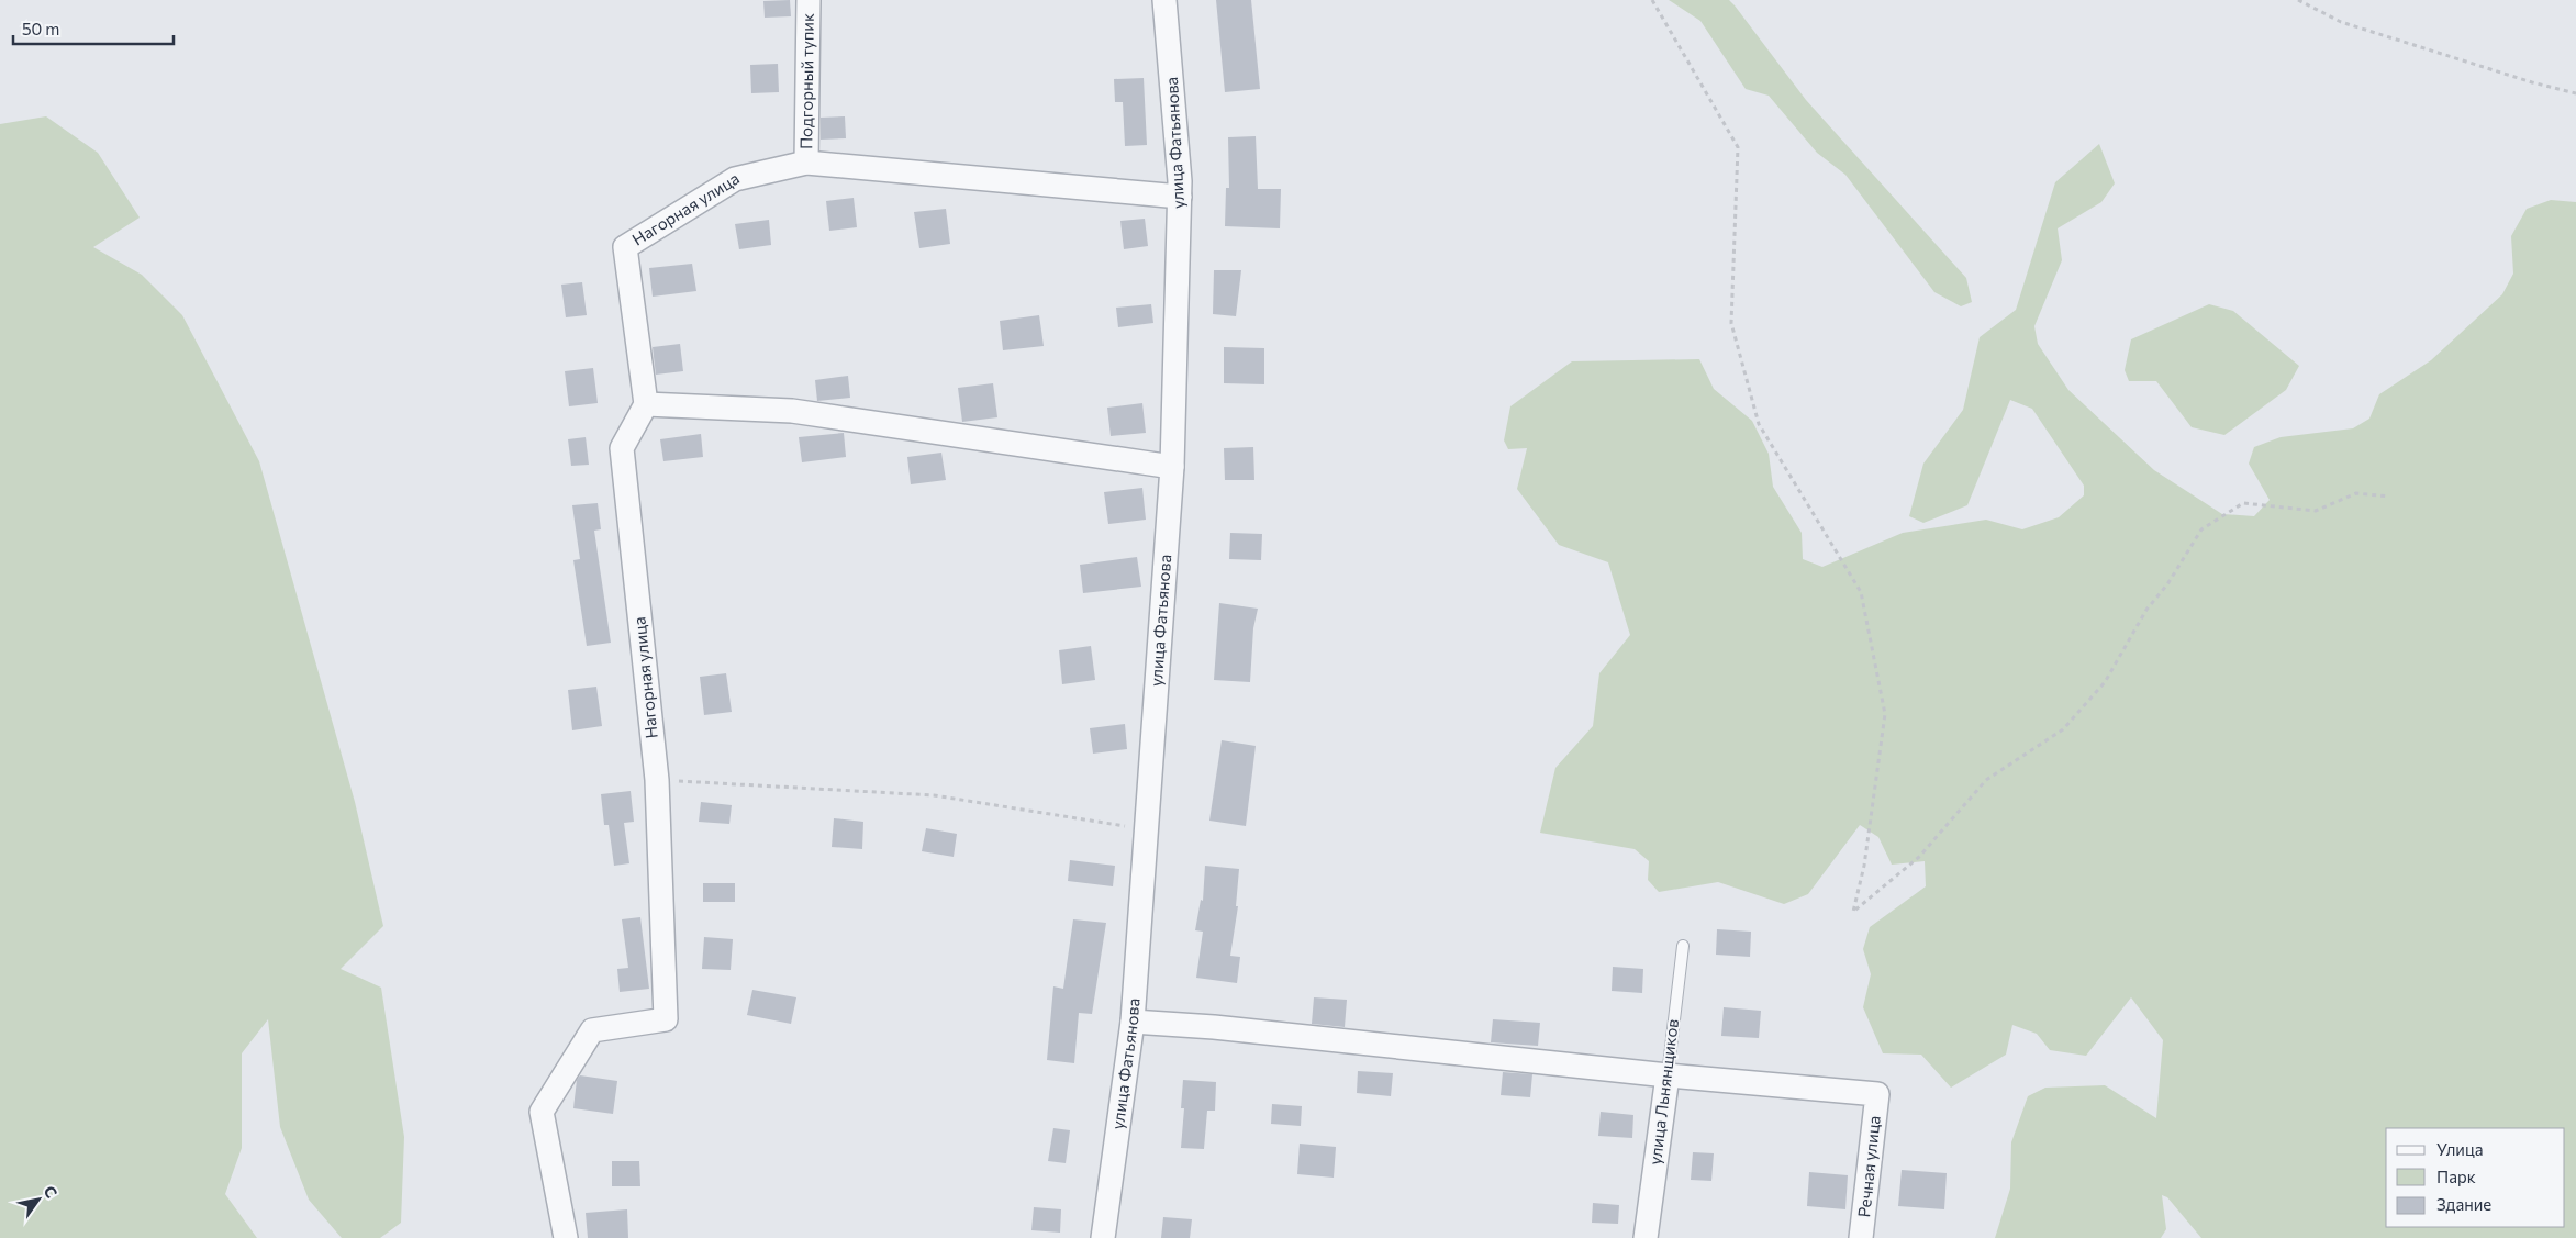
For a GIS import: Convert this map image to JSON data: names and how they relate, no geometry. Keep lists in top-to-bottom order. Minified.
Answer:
{"streets":{"street":["Подгорный тупик","улица Фатьянова","Нагорная улица","улица Льнянщиков","Речная улица"]},"crossings":[["Подгорный тупик","Нагорная улица"],["улица Льнянщиков","Речная улица"]],"legend":["Улица","Парк","Здание"],"scale_bar":"50 m","north":"top right"}
